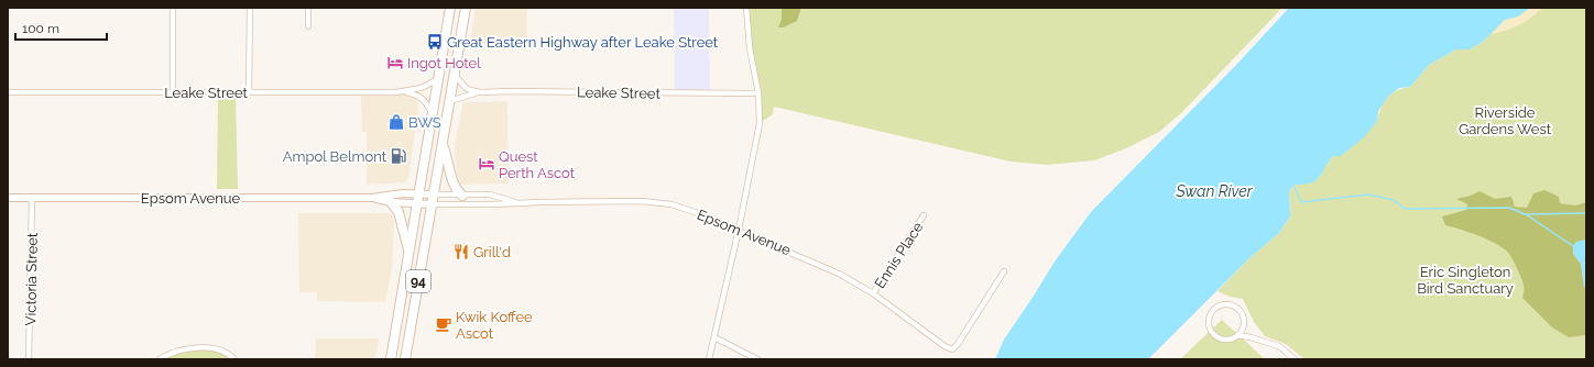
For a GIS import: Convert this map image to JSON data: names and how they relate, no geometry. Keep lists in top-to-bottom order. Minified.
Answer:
{"streets":{"highway":["94"],"street":["Leake Street","Epsom Avenue","Ennis Place","Victoria Street"]},"crossings":[["Leake Street","94"],["Epsom Avenue","Ennis Place"],["Epsom Avenue","Victoria Street"],["Epsom Avenue","94"]],"water":["Swan River"],"parks":["Riverside Gardens West","Eric Singleton Bird Sanctuary"],"places":{"bus stop":["Great Eastern Highway after Leake Street"],"hotel":["Ingot Hotel","Quest Perth Ascot"],"shop":["BWS"],"fuel station":["Ampol Belmont"],"restaurant":["Grill'd"],"cafe":["Kwik Koffee Ascot"]},"scale_bar":"100 m"}
